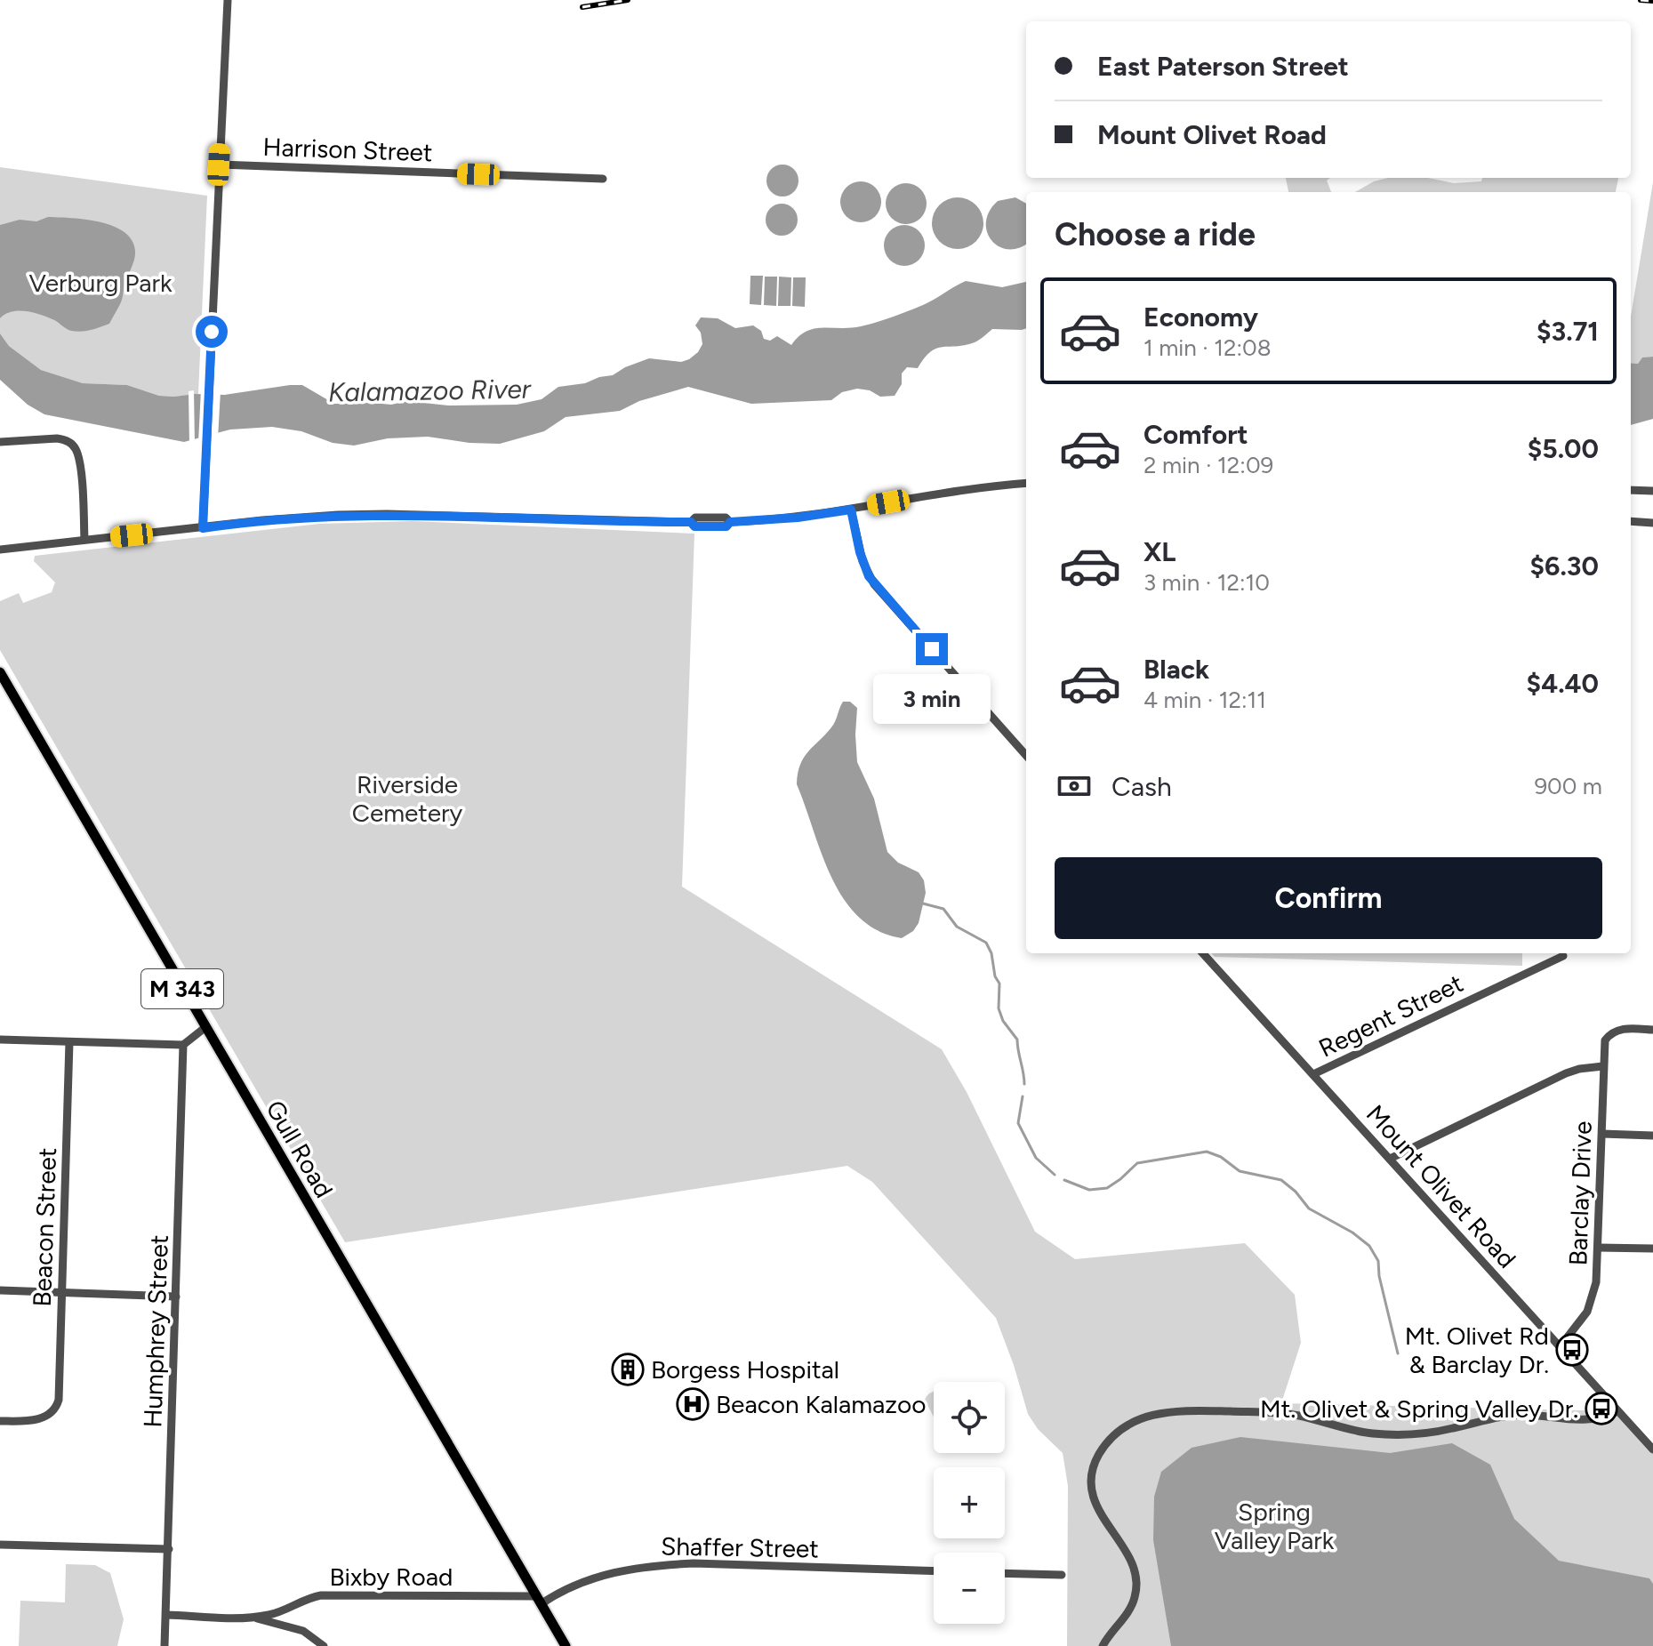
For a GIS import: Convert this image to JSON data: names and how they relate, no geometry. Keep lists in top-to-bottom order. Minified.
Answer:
{"streets":{"main road":["M 343","Gull Road"],"street":["Harrison Street","Regent Street","Mount Olivet Road","Barclay Drive","Beacon Street","Humphrey Street","Shaffer Street","Bixby Road"]},"crossings":[["Regent Street","Mount Olivet Road"],["Gull Road","Shaffer Street"],["Gull Road","Bixby Road"],["Mount Olivet Road","Barclay Drive"],["Humphrey Street","Bixby Road"],["Shaffer Street","Bixby Road"]],"water":["Kalamazoo River"],"parks":["Verburg Park","Riverside Cemetery","Spring Valley Park"],"places":{"bus stop":["Mt. Olivet Rd & Barclay Dr.","Mt. Olivet & Spring Valley Dr."],"building":["Borgess Hospital"],"hospital":["Beacon Kalamazoo"]},"page":{"banner":["East Paterson Street","Mount Olivet Road"],"heading":"Choose a ride","list":[{"name":"Economy","note":"1 min · 12:08","value":"$3.71"},{"name":"Comfort","note":"2 min · 12:09","value":"$5.00"},{"name":"XL","note":"3 min · 12:10","value":"$6.30"},{"name":"Black","note":"4 min · 12:11","value":"$4.40"}],"bubble":"3 min","pay":["Cash","900 m"],"buttons":"Confirm","map_buttons":["+","−"]}}
